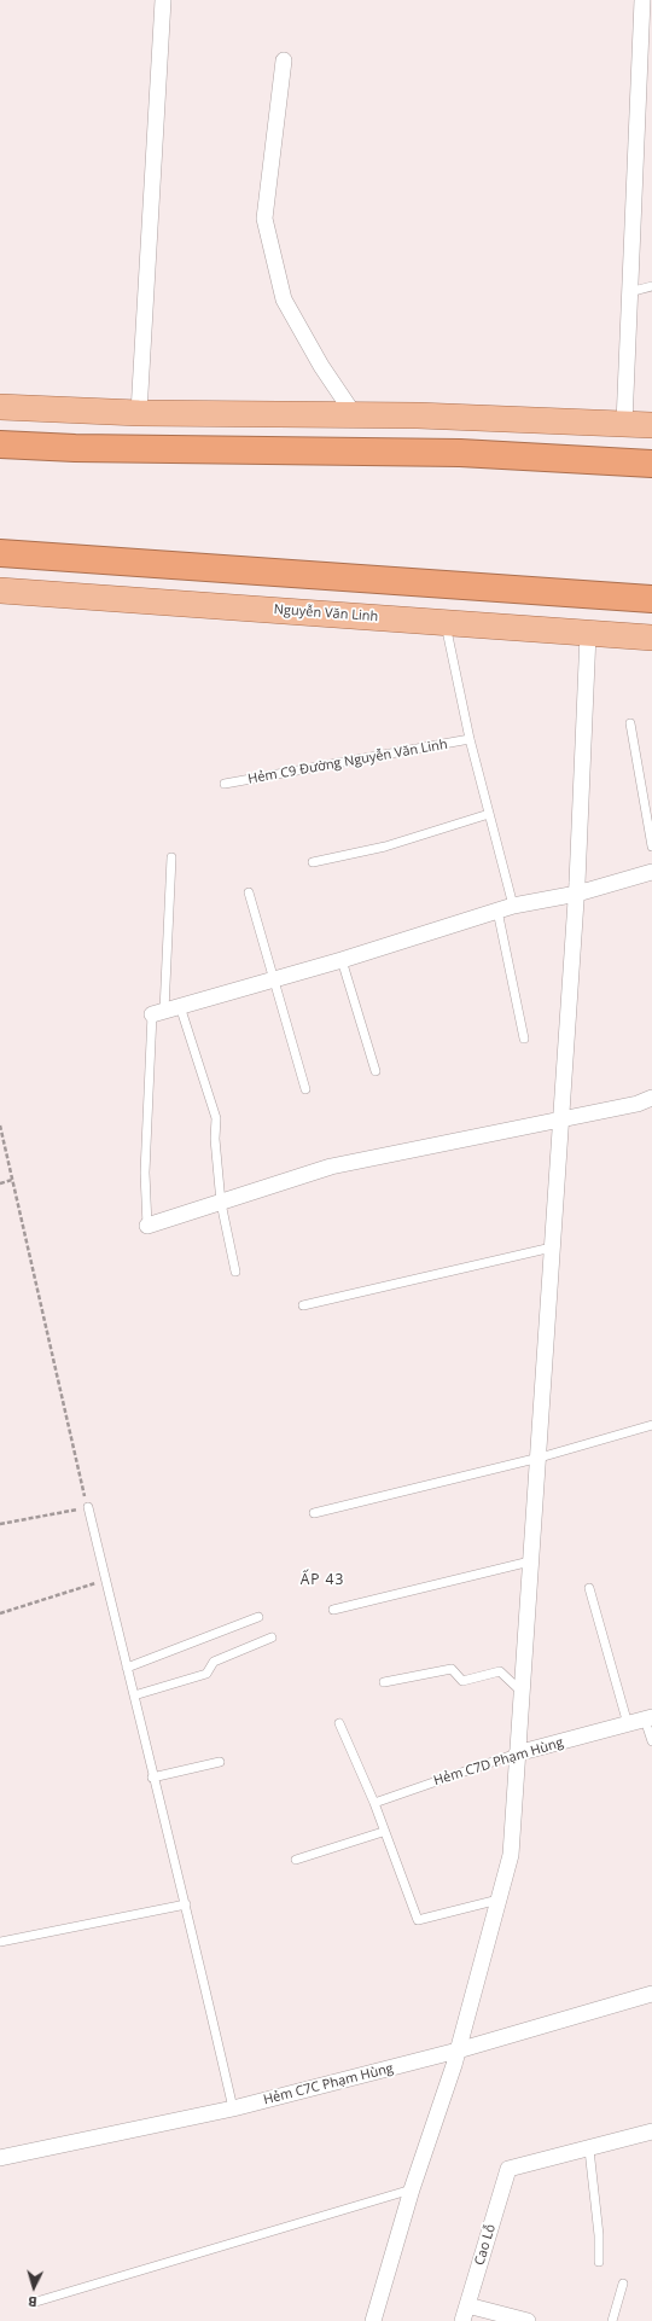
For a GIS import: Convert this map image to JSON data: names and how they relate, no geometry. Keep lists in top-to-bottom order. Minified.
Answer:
{"streets":{"main road":["Nguyễn Văn Linh"],"street":["Hẻm C7D Phạm Hùng","Hẻm C7C Phạm Hùng","Cao Lỗ"],"lane":["Hẻm C9 Đường Nguyễn Văn Linh"]},"districts":["ẤP 43"],"north":"bottom"}
